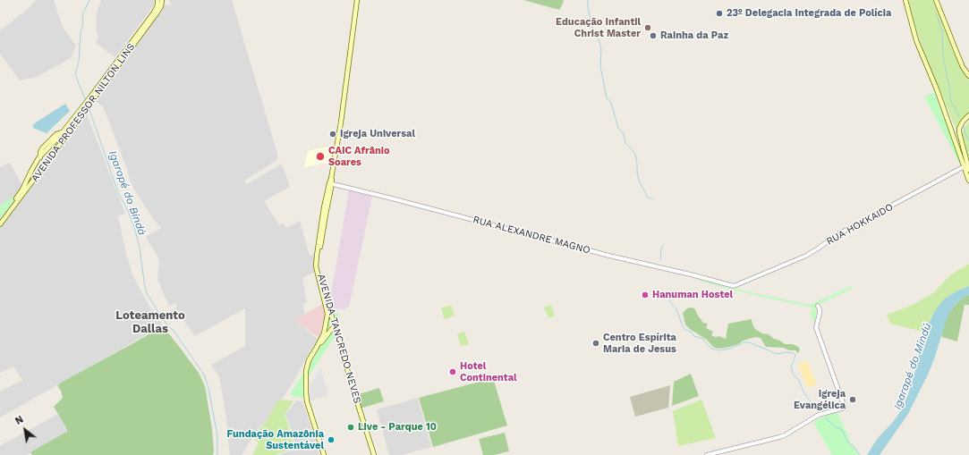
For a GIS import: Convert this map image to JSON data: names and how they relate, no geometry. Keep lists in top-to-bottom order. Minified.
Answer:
{"streets":{"main road":["AVENIDA PROFESSOR NILTON LINS","AVENIDA TANCREDO NEVES"],"street":["RUA HOKKAIDO","RUA ALEXANDRE MAGNO"]},"crossings":[["RUA HOKKAIDO","RUA ALEXANDRE MAGNO"],["RUA ALEXANDRE MAGNO","AVENIDA TANCREDO NEVES"]],"districts":["Loteamento Dallas"],"water":["Igarapé do Bindá","Igarapé do Mindú"],"places":["23º Delegacia Integrada de Polícia","Educação Infantil Christ Master","Rainha da Paz","Igreja Universal","CAIC Afrânio Soares","Hanuman Hostel","Centro Espírita Maria de Jesus","Hotel Continental","Igreja Evangélica","Live - Parque 10","Fundação Amazônia Sustentável"],"north":"top left"}
